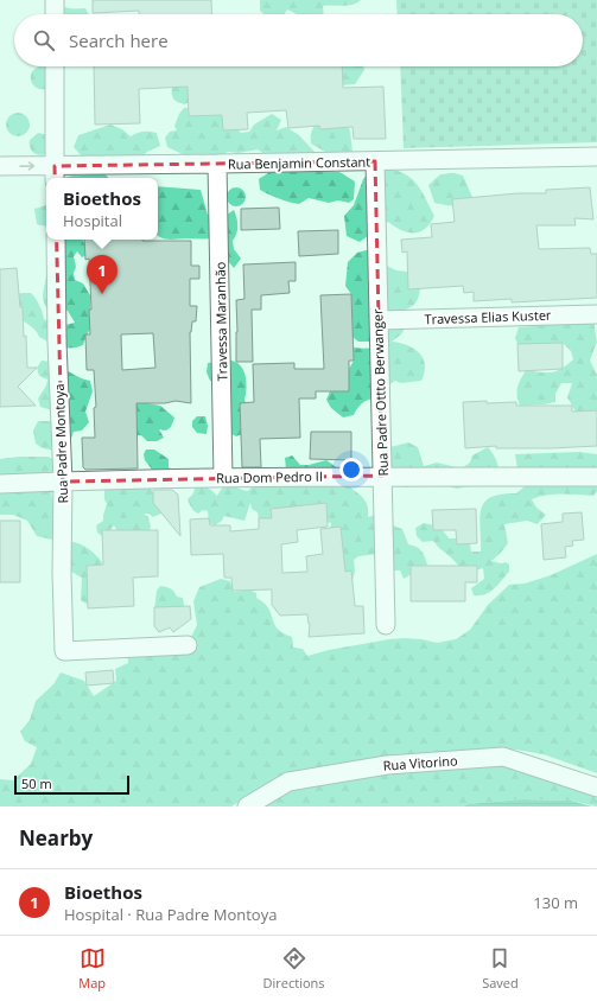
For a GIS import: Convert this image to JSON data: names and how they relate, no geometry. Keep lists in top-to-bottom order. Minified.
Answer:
{"streets":{"street":["Rua Benjamin Constant","Travessa Elias Kuster","Travessa Maranhão","Rua Padre Ottto Berwanger","Rua Padre Montoya","Rua Dom Pedro II","Rua Vitorino"]},"crossings":[["Rua Benjamin Constant","Travessa Maranhão"],["Rua Benjamin Constant","Rua Padre Ottto Berwanger"],["Travessa Elias Kuster","Rua Padre Ottto Berwanger"],["Travessa Maranhão","Rua Dom Pedro II"],["Rua Padre Ottto Berwanger","Rua Dom Pedro II"],["Rua Padre Montoya","Rua Dom Pedro II"]],"scale_bar":"50 m","page":{"search":"Search here","popup":["Bioethos","Hospital"],"pins":"1","scale":"50 m","heading":"Nearby","list":[{"mark":"1","name":"Bioethos","note":"Hospital · Rua Padre Montoya","value":"130 m"}],"nav":["Map","Directions","Saved"]}}
